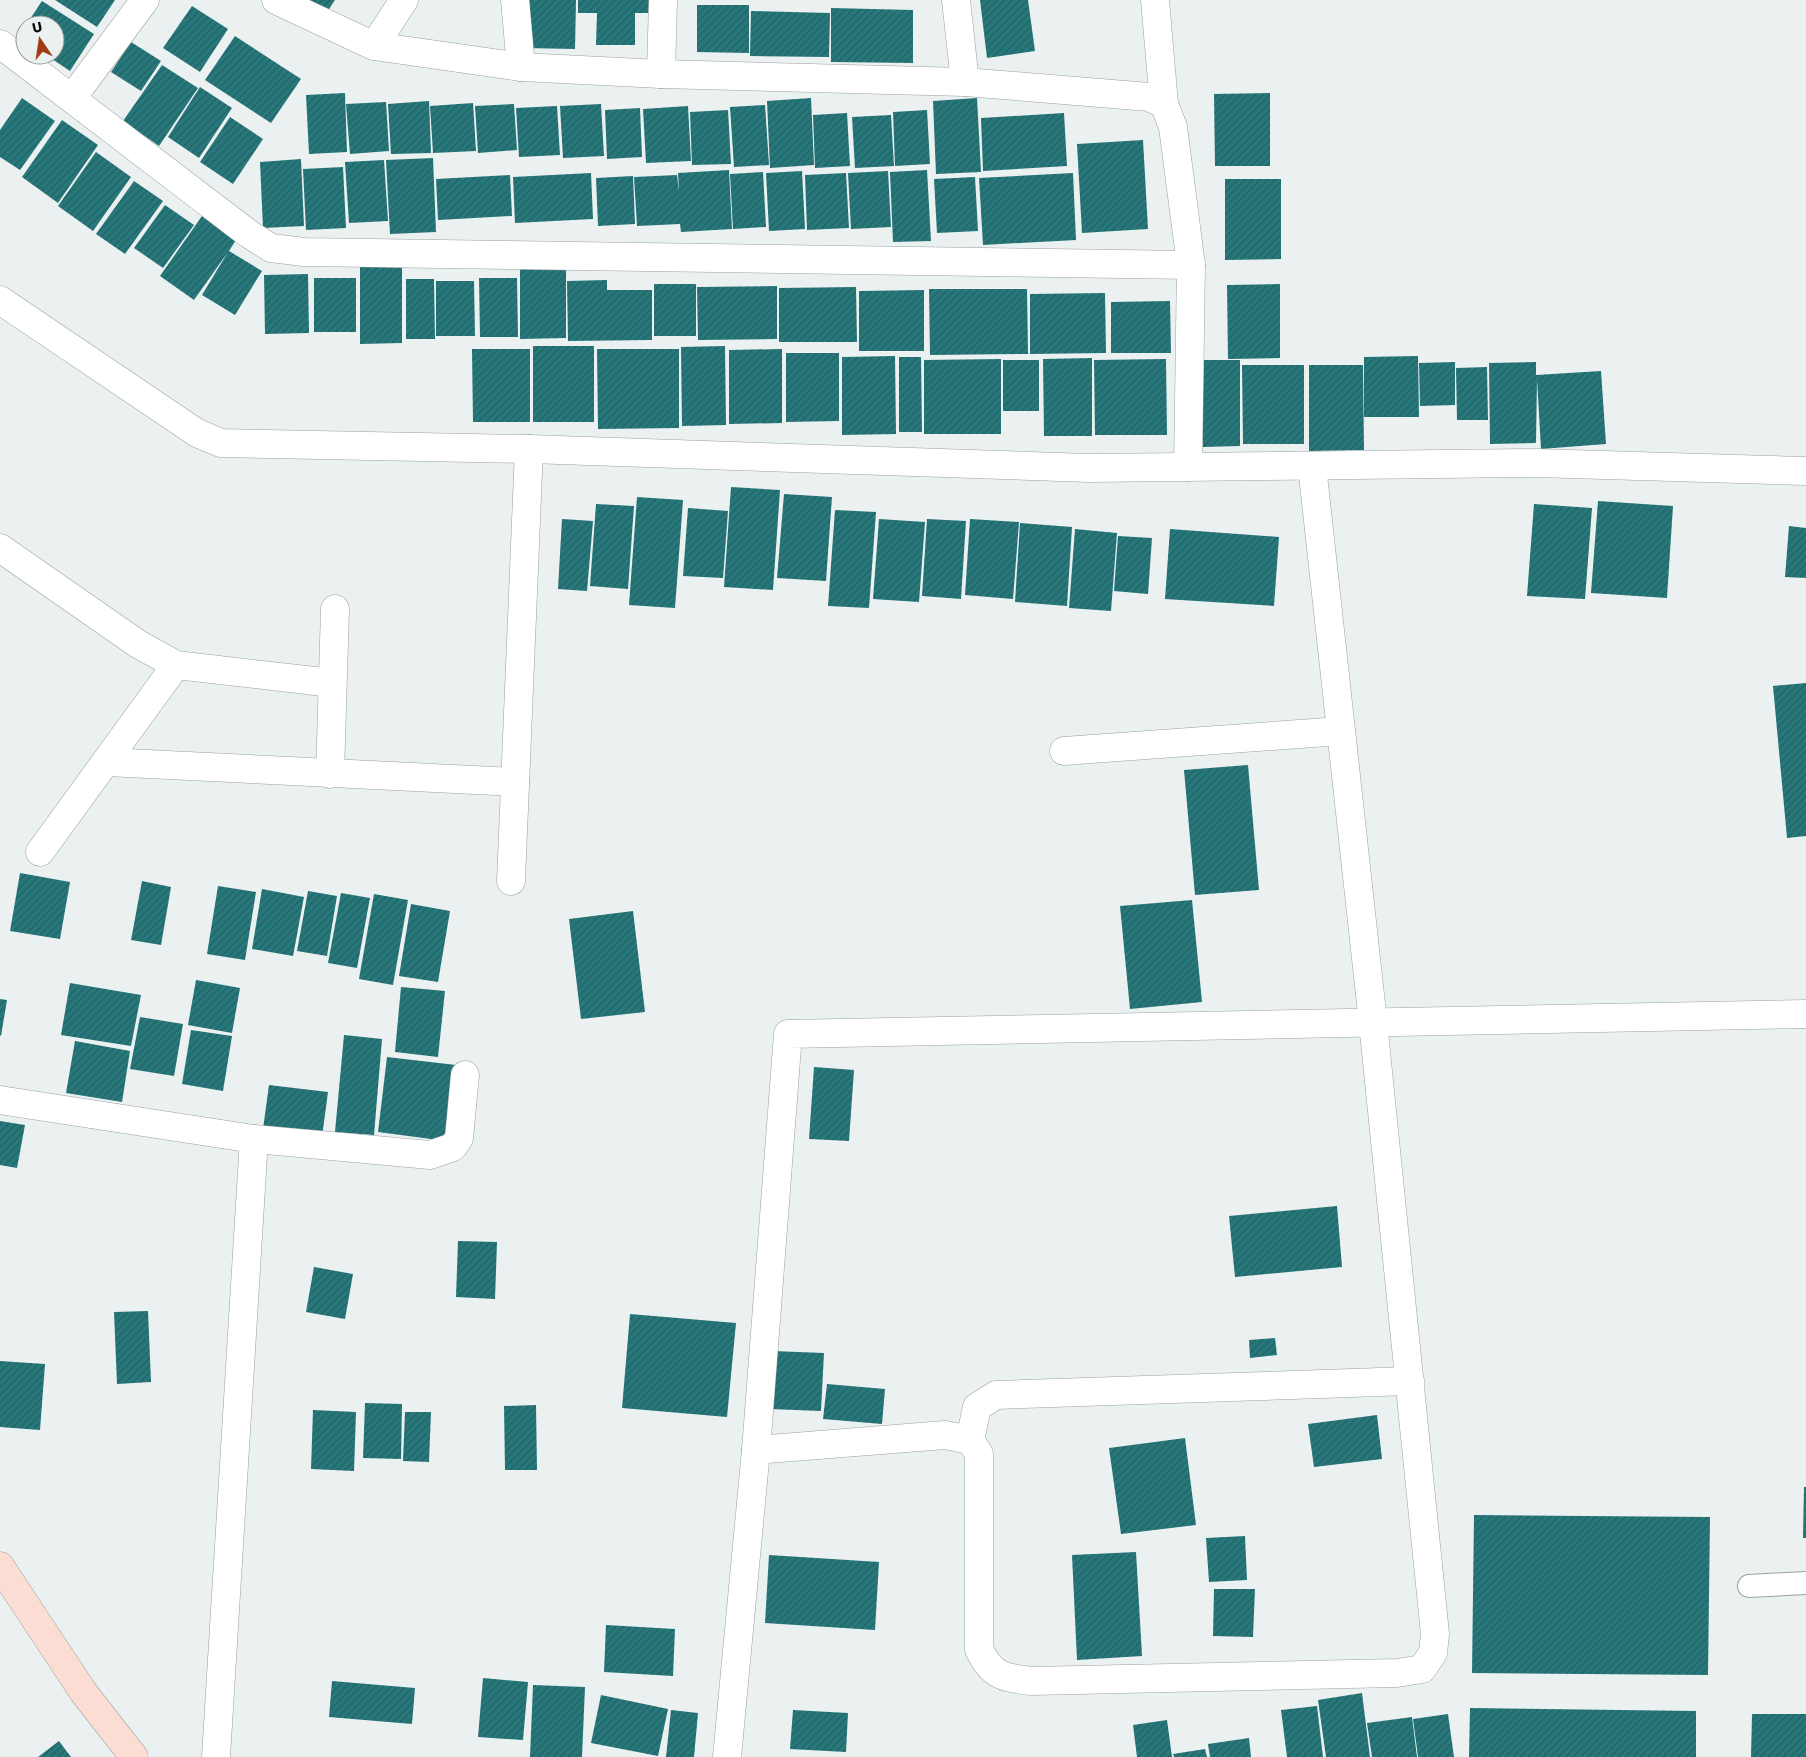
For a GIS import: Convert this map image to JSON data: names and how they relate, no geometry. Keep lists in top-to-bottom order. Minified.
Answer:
{"north":"top"}
